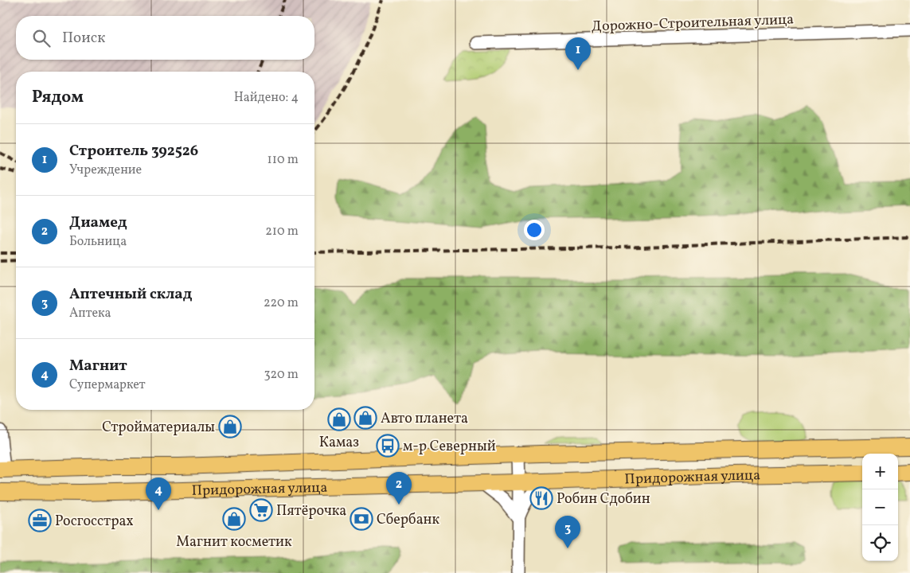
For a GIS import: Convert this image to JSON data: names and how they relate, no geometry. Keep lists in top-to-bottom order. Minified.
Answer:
{"streets":{"main road":["Придорожная улица"],"street":["Дорожно-Строительная улица"]},"places":{"shop":["Авто планета","Камаз","Стройматериалы","Магнит косметик"],"bus stop":["м-р Северный"],"restaurant":["Робин Сдобин"],"supermarket":["Пятёрочка"],"bank":["Сбербанк"],"office":["Росгосстрах"]},"page":{"search":"Поиск","pins":["1","2","4","3"],"heading":["Рядом","Найдено: 4"],"list":[{"mark":"1","name":"Строитель 392526","note":"Учреждение","value":"110 m"},{"mark":"2","name":"Диамед","note":"Больница","value":"210 m"},{"mark":"3","name":"Аптечный склад","note":"Аптека","value":"220 m"},{"mark":"4","name":"Магнит","note":"Супермаркет","value":"320 m"}],"map_buttons":["+","−"]}}
